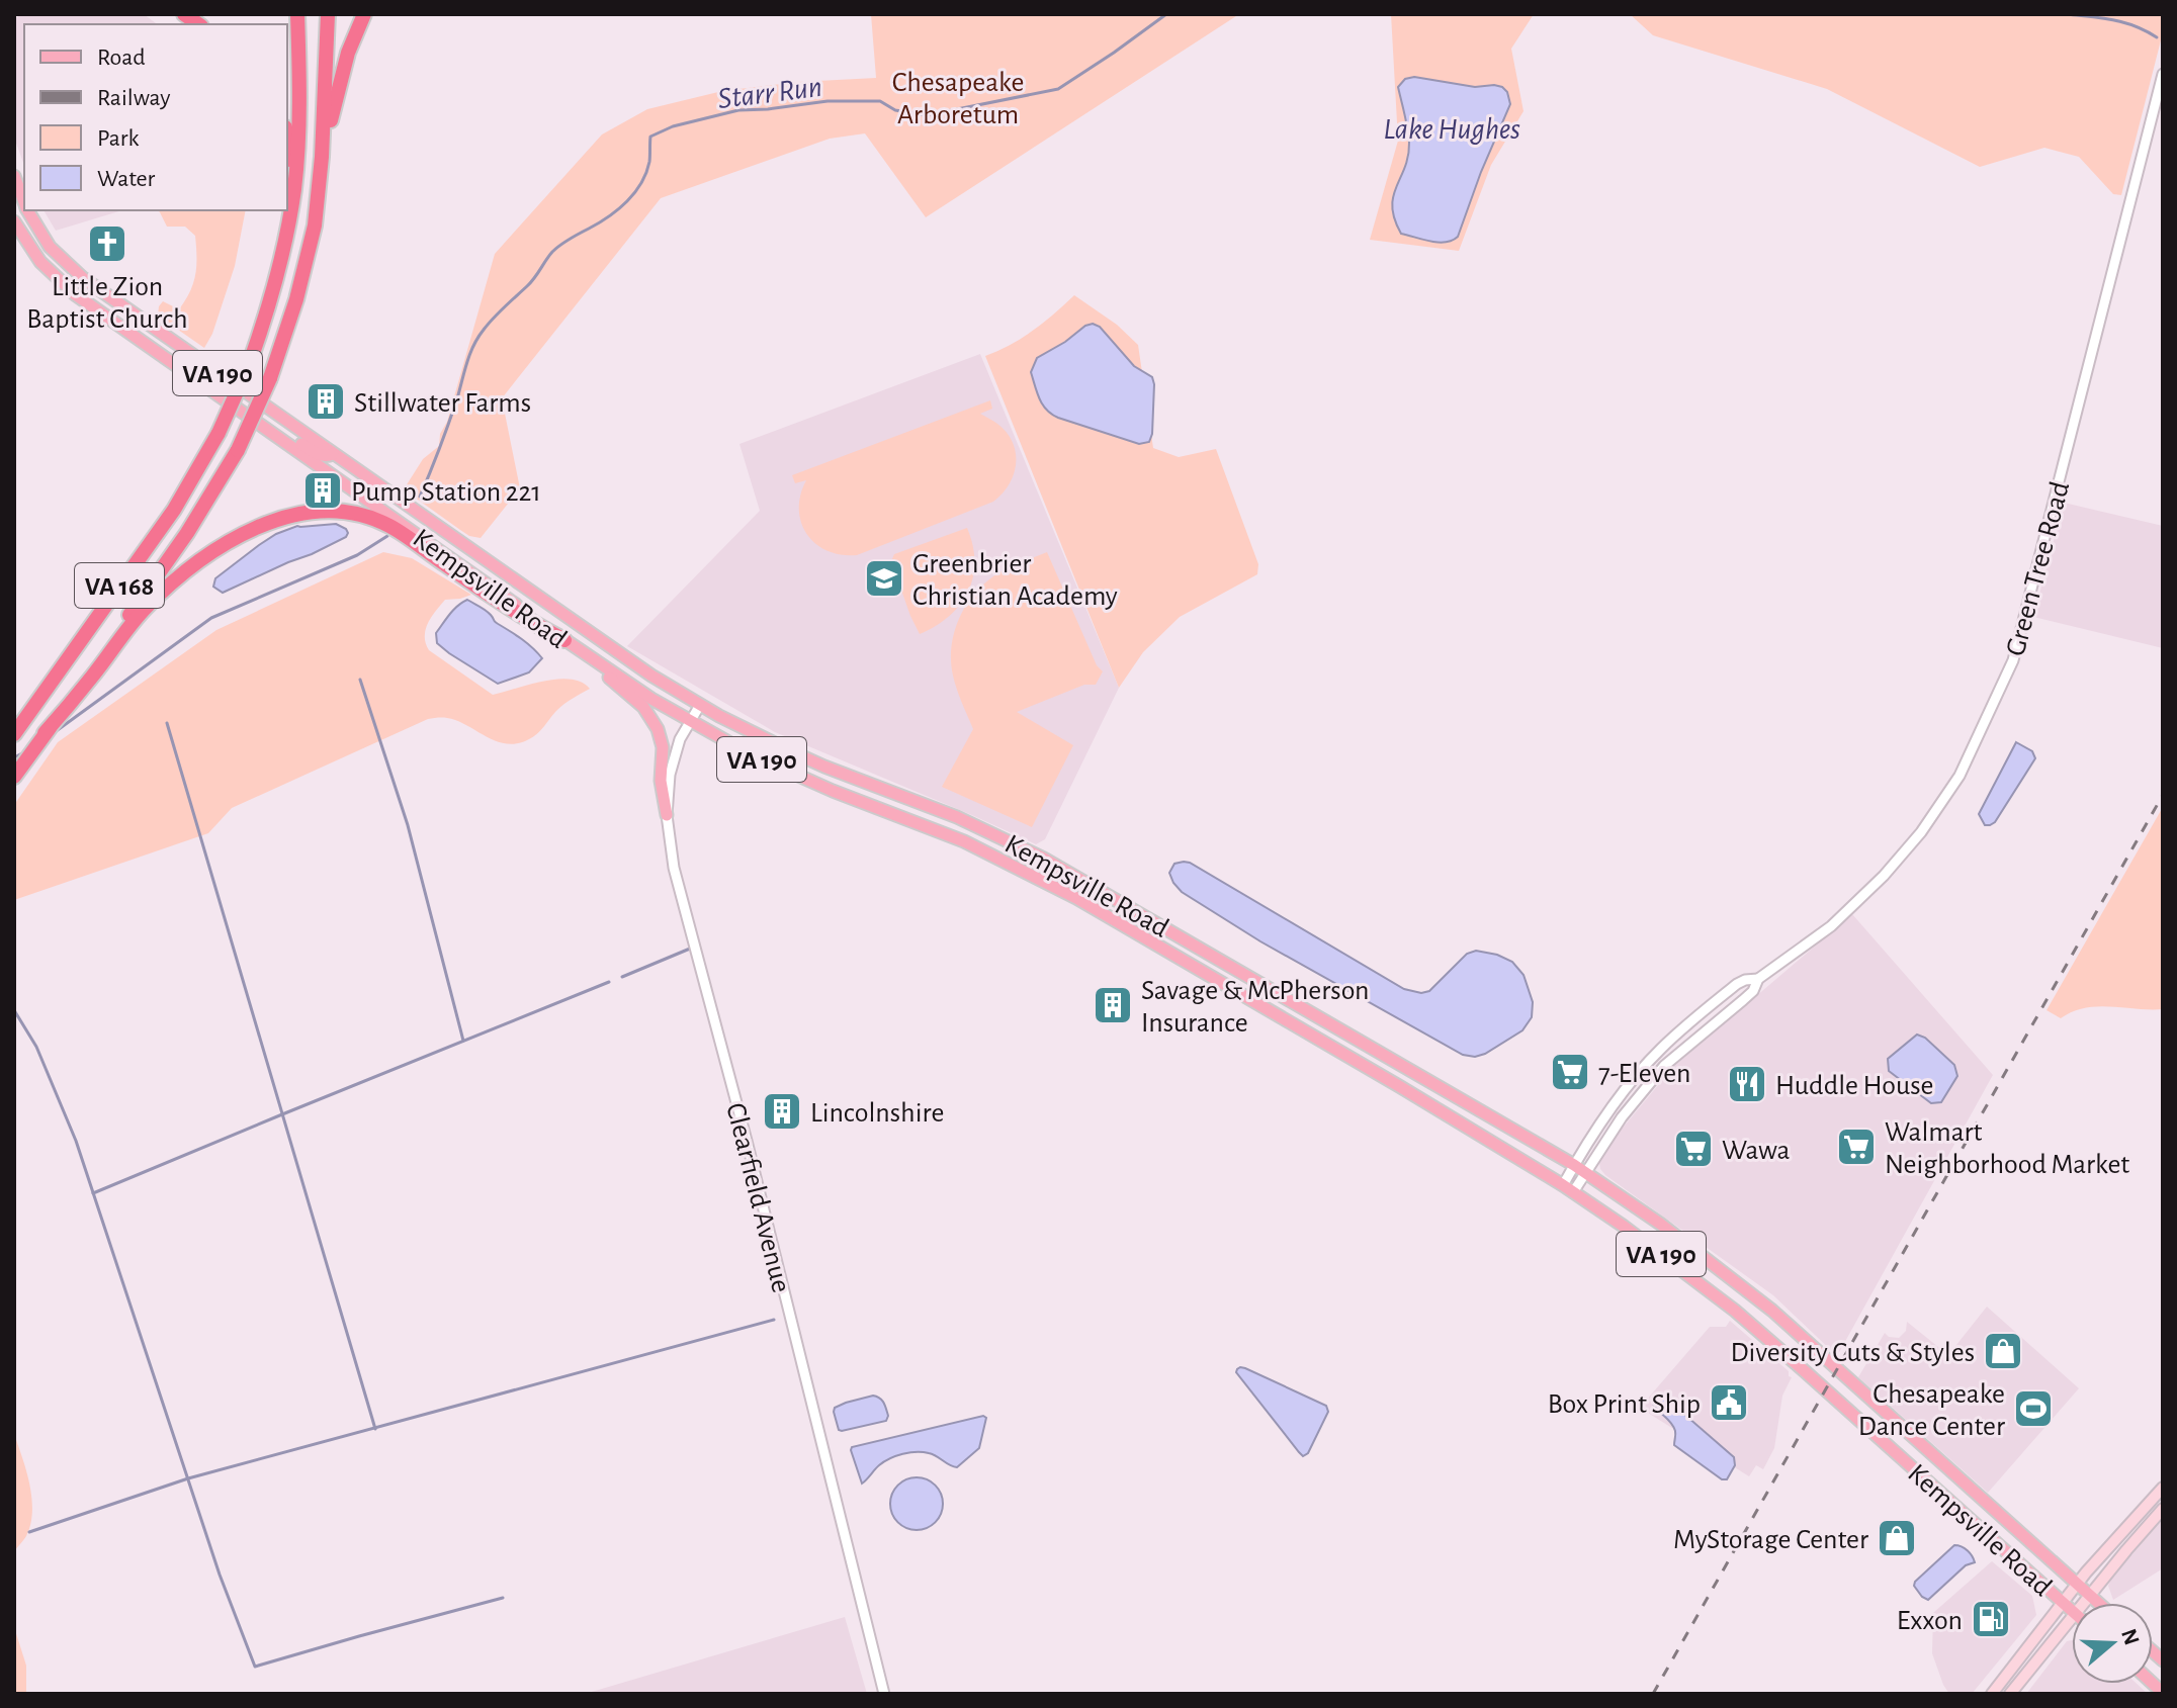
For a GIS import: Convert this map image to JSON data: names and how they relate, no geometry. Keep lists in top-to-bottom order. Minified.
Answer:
{"streets":{"highway":["VA 168"],"main road":["VA 190","Kempsville Road"],"street":["Green Tree Road","Clearfield Avenue"]},"crossings":[["Green Tree Road","Kempsville Road"],["Kempsville Road","Clearfield Avenue"]],"water":["Starr Run","Lake Hughes"],"parks":["Chesapeake Arboretum"],"places":{"church":["Little Zion Baptist Church"],"building":["Stillwater Farms","Pump Station 221","Savage & McPherson Insurance","Lincolnshire"],"school or university":["Greenbrier Christian Academy"],"supermarket":["7-Eleven","Walmart Neighborhood Market","Wawa"],"restaurant":["Huddle House"],"shop":["Diversity Cuts & Styles","MyStorage Center"],"public building":["Box Print Ship"],"sports":["Chesapeake Dance Center"],"fuel station":["Exxon"]},"legend":["Road","Railway","Park","Water"],"north":"right"}
